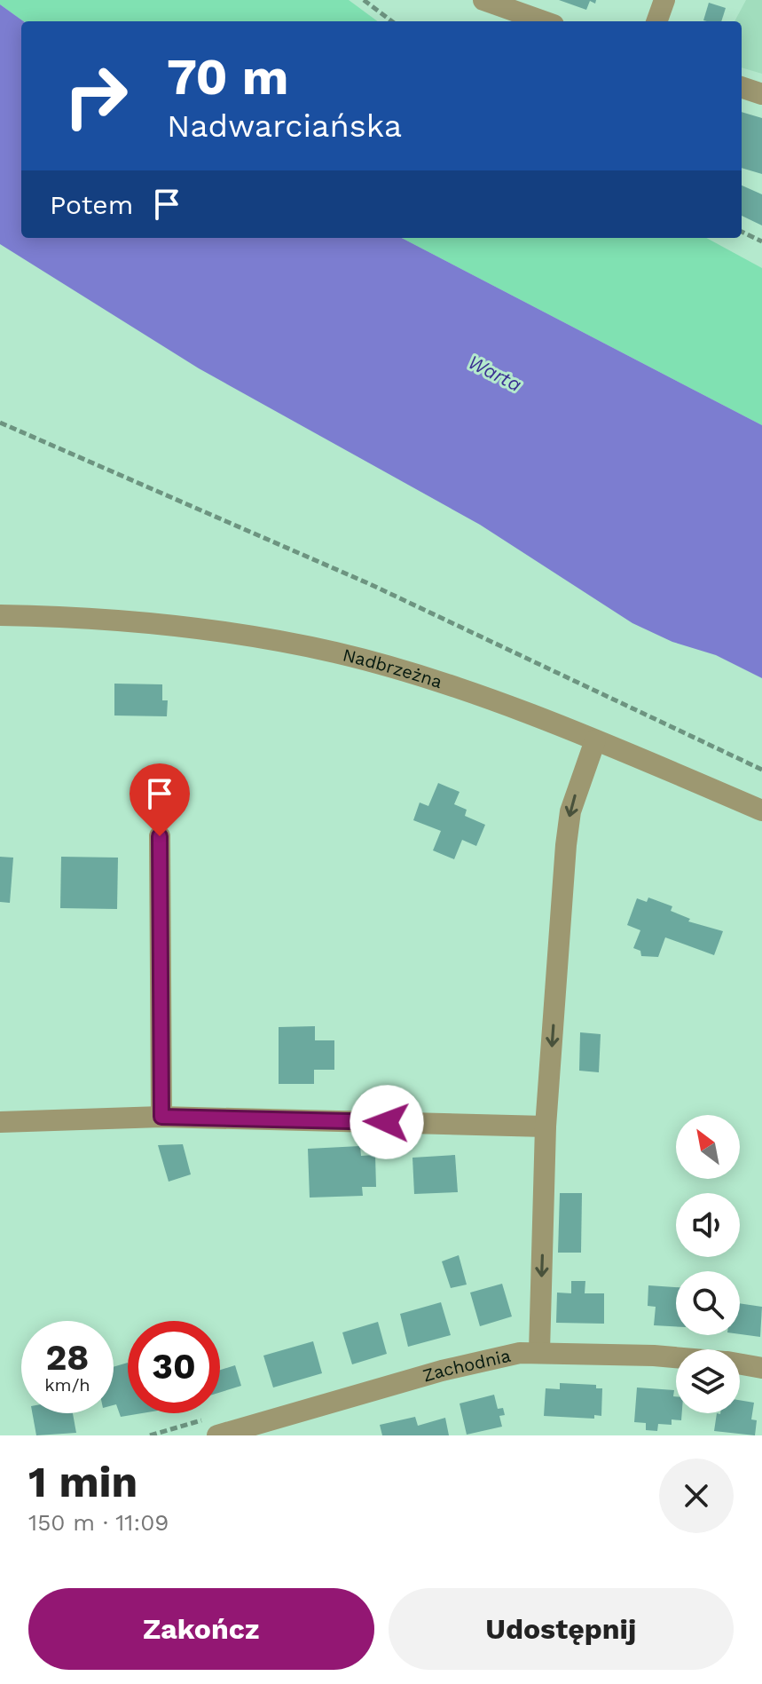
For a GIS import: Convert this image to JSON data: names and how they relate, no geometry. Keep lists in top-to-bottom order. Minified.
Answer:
{"streets":{"street":["Nadbrzeżna","Zachodnia"]},"water":["Warta"],"north":"top left","page":{"turn":["70 m","Nadwarciańska"],"then":"Potem","speed":"28 km/h","limit":"30","heading":["1 min","150 m · 11:09"],"buttons":["Zakończ","Udostępnij"]}}
